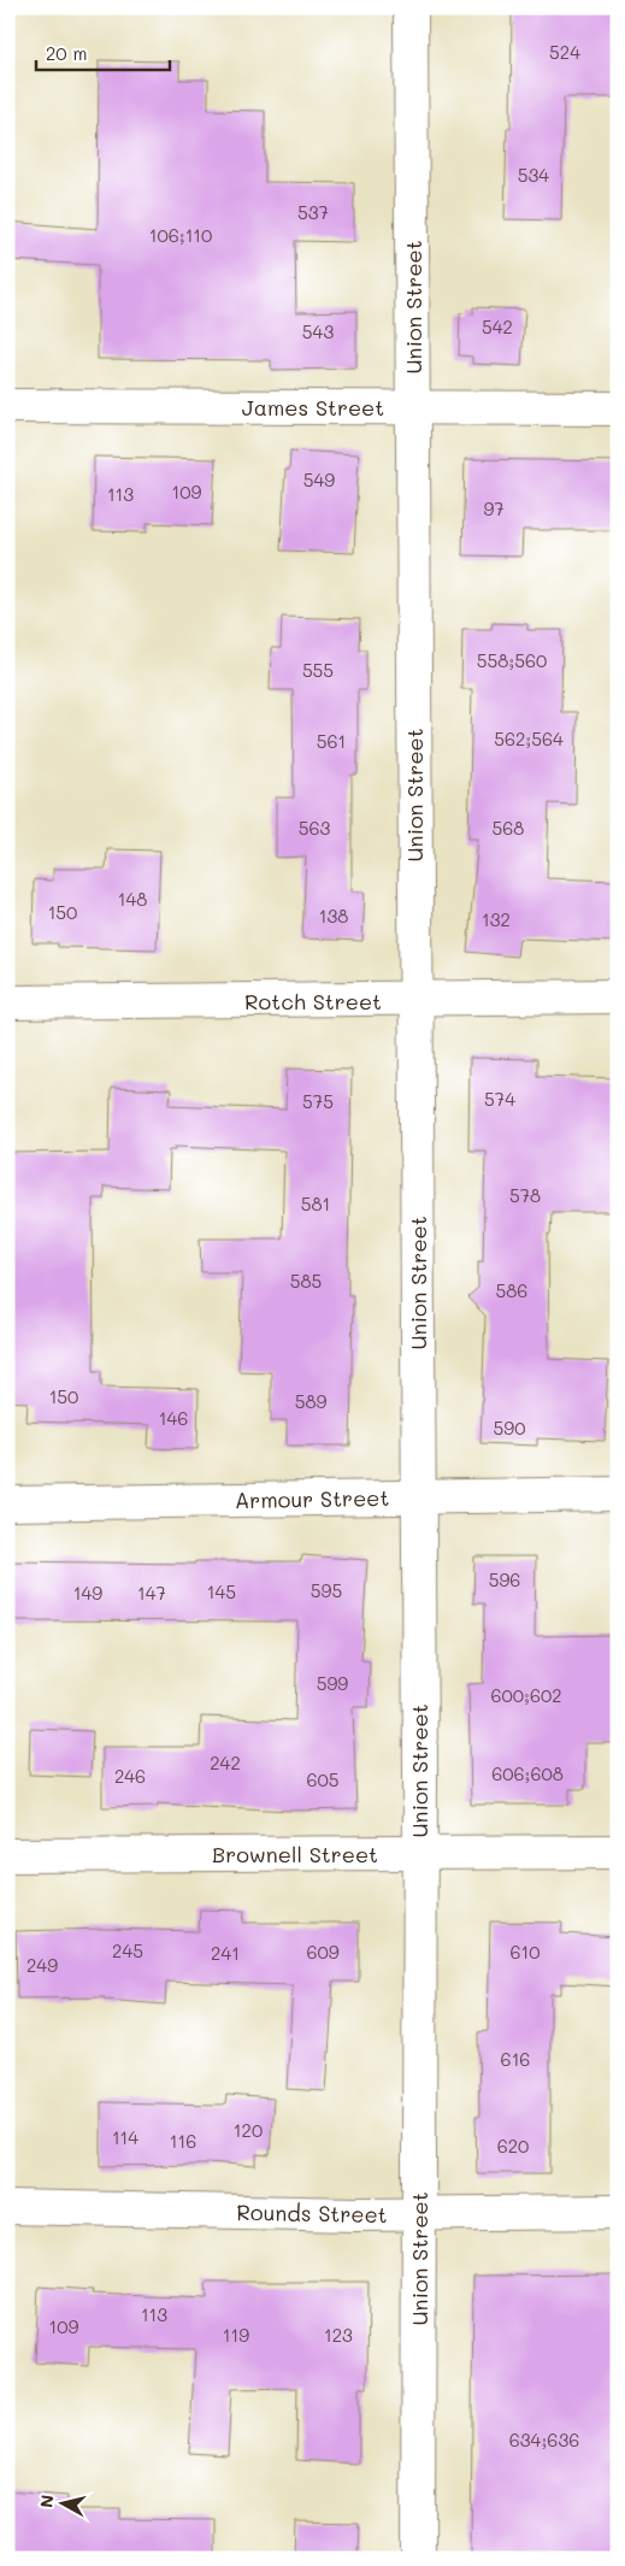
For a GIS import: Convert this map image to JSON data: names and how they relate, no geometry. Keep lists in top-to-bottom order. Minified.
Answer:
{"streets":{"street":["Union Street","James Street","Rotch Street","Armour Street","Brownell Street","Rounds Street"]},"crossings":[["Union Street","James Street"],["Union Street","Rotch Street"],["Union Street","Armour Street"],["Union Street","Brownell Street"],["Union Street","Rounds Street"]],"house_numbers":["524","534","537","106;110","542","543","549","109","113","97","558;560","555","562;564","561","563","568","148","150","138","132","574","575","578","581","585","586","150","589","146","590","596","595","145","149","147","599","600;602","242","606;608","246","605","245","609","610","241","249","616","120","114","116","620","113","109","119","123","634;636"],"scale_bar":"20 m","north":"left"}
